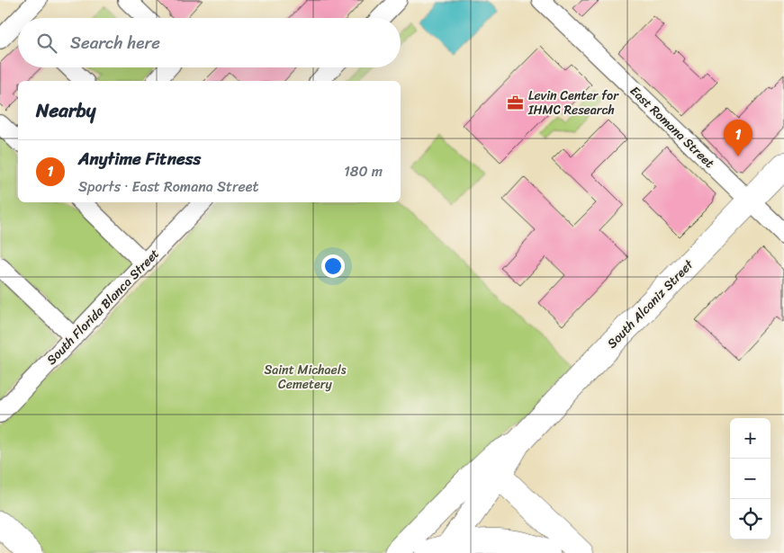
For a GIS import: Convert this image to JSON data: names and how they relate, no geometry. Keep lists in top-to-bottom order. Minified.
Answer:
{"streets":{"street":["East Romana Street","South Alcaniz Street","South Florida Blanca Street"]},"crossings":[["East Romana Street","South Alcaniz Street"]],"parks":["Saint Michaels Cemetery"],"places":{"office":["Levin Center for IHMC Research"]},"page":{"search":"Search here","heading":"Nearby","pins":"1","list":[{"mark":"1","name":"Anytime Fitness","note":"Sports · East Romana Street","value":"180 m"}],"map_buttons":["+","−"]}}
